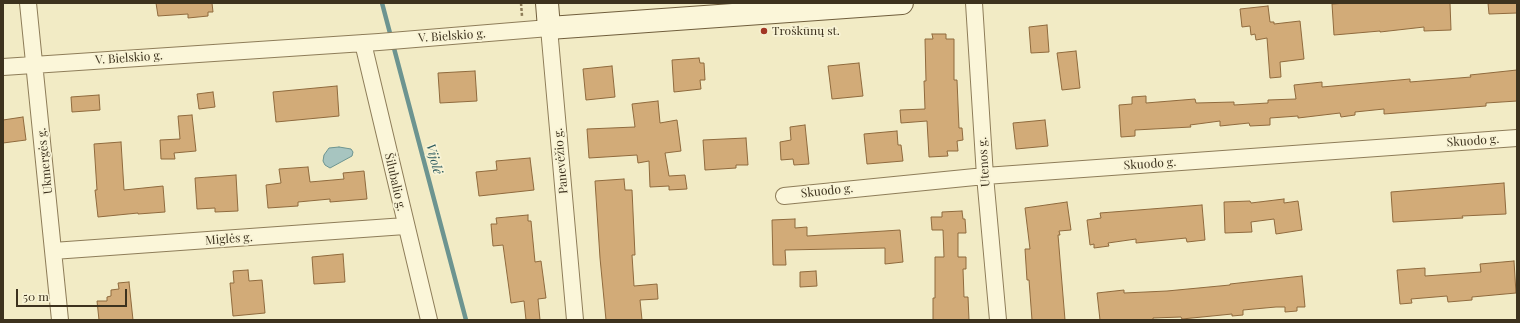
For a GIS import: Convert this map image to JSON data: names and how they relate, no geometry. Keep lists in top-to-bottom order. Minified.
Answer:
{"streets":{"street":["V. Bielskio g.","Skuodo g.","Ukmergės g.","Panevėžio g.","Utenos g.","Šilubalio g.","Miglės g."]},"crossings":[["V. Bielskio g.","Ukmergės g."],["V. Bielskio g.","Panevėžio g."],["V. Bielskio g.","Šilubalio g."],["Skuodo g.","Utenos g."],["Ukmergės g.","Miglės g."],["Šilubalio g.","Miglės g."]],"water":["Vijolė"],"places":["Troškūnų st."],"scale_bar":"50 m"}
